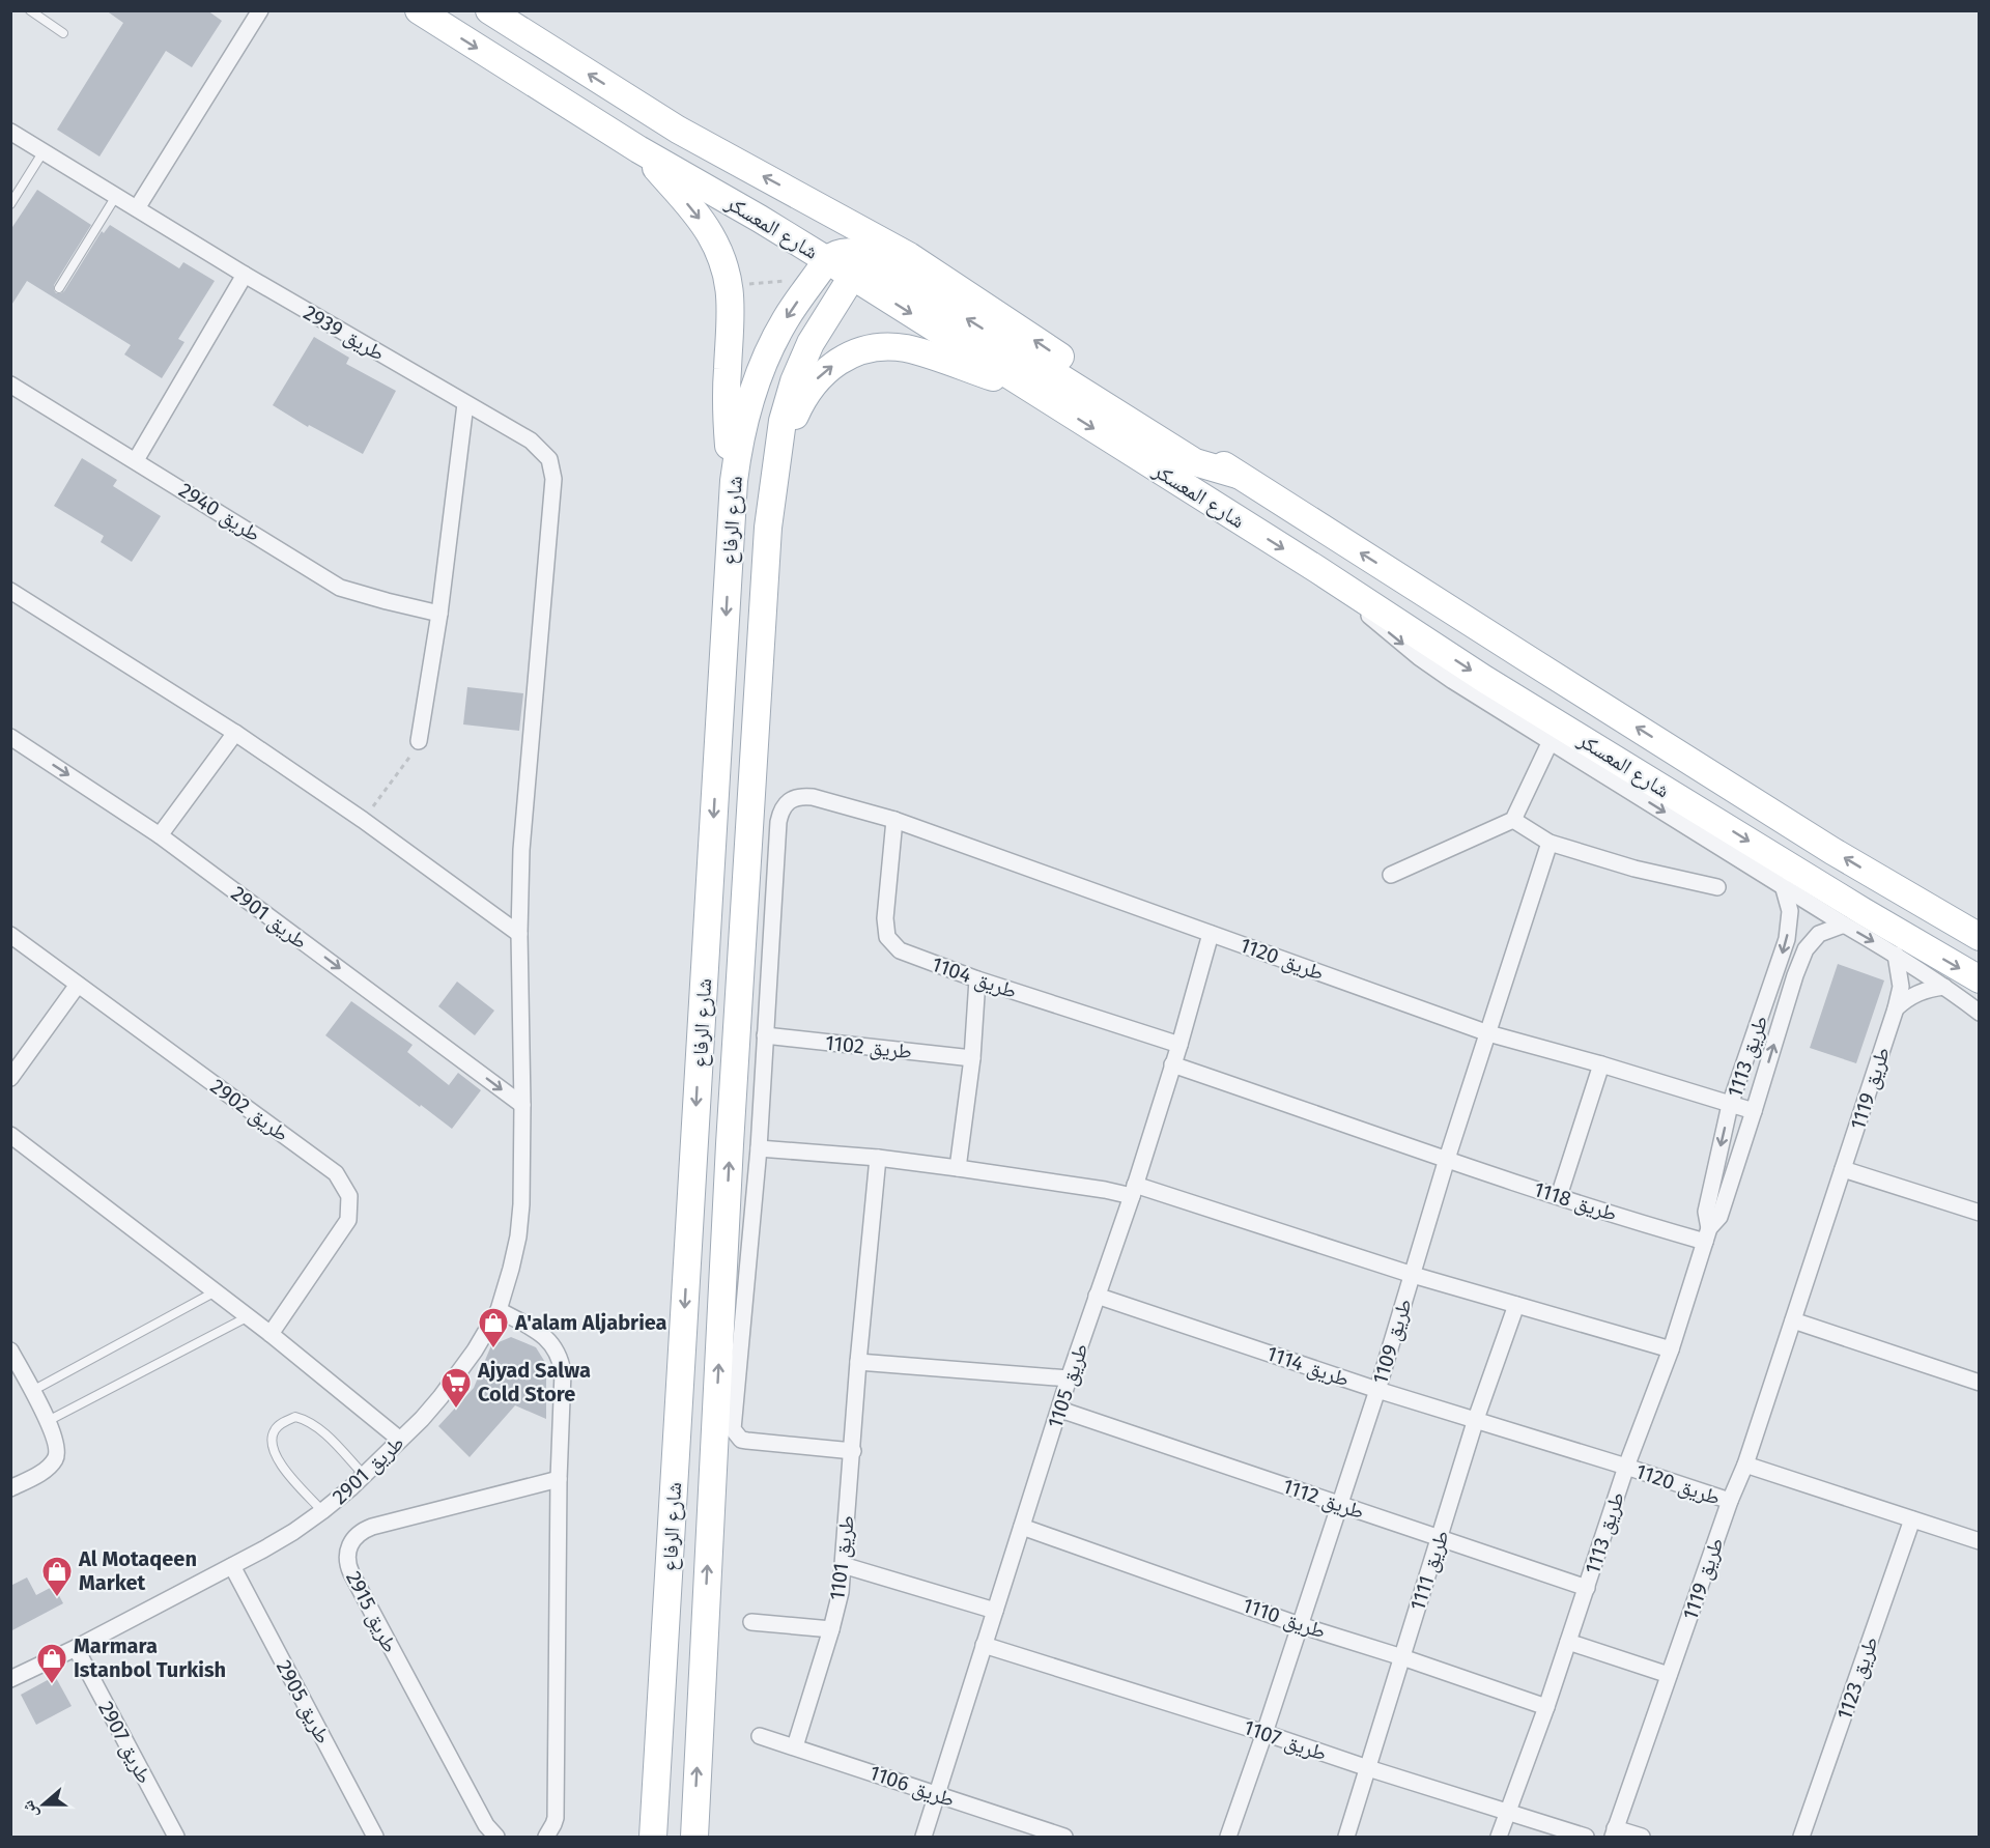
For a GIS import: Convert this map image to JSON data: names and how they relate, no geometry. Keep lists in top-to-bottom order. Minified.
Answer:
{"streets":{"main road":["شارع المعسكر","شارع الرفاع"],"street":["طريق 2939","طريق 2940","طريق 2901","طريق 1120","طريق 1104","طريق 1102","طريق 1113","طريق 1119","طريق 2902","طريق 1118","طريق 1109","طريق 1114","طريق 1105","طريق 1112","طريق 1101","طريق 1111","طريق 2915","طريق 1110","طريق 1123","طريق 2905","طريق 1107","طريق 2907","طريق 1106"]},"crossings":[["شارع المعسكر","شارع الرفاع"],["طريق 2939","طريق 2901"],["طريق 2901","طريق 2905"],["طريق 2901","طريق 2907"],["طريق 1120","طريق 1104"],["طريق 1120","طريق 1102"],["طريق 1120","طريق 1113"],["طريق 1120","طريق 1119"],["طريق 1120","طريق 1109"],["طريق 1120","طريق 1114"],["طريق 1120","طريق 1105"],["طريق 1104","طريق 1105"],["طريق 1113","طريق 1118"],["طريق 1113","طريق 1114"],["طريق 1113","طريق 1112"],["طريق 1113","طريق 1110"],["طريق 1113","طريق 1107"],["طريق 1118","طريق 1109"],["طريق 1118","طريق 1105"],["طريق 1109","طريق 1114"],["طريق 1109","طريق 1112"],["طريق 1109","طريق 1110"],["طريق 1109","طريق 1107"],["طريق 1114","طريق 1105"],["طريق 1114","طريق 1111"],["طريق 1105","طريق 1112"],["طريق 1105","طريق 1110"],["طريق 1105","طريق 1107"],["طريق 1105","طريق 1106"],["طريق 1112","طريق 1111"],["طريق 1101","طريق 1106"],["طريق 1111","طريق 1110"],["طريق 1111","طريق 1107"]],"places":{"shop":["A'alam Aljabriea","Al Motaqeen Market","Marmara Istanbol Turkish"],"supermarket":["Ajyad Salwa Cold Store"]},"north":"left"}
